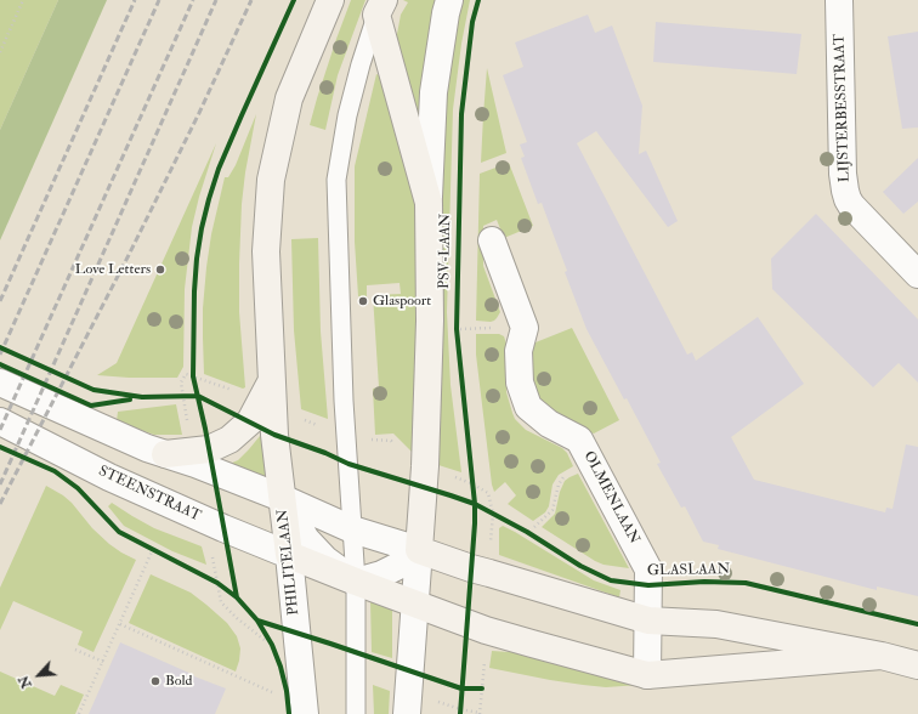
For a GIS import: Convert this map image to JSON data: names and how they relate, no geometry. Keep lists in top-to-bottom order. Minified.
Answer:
{"streets":{"main road":["PSV-LAAN","STEENSTRAAT","PHILITELAAN"],"street":["LIJSTERBESSTRAAT","OLMENLAAN"],"cycle path":["GLASLAAN"]},"crossings":[["STEENSTRAAT","PHILITELAAN"]],"places":["Love Letters","Glaspoort","Bold"],"north":"bottom left"}
